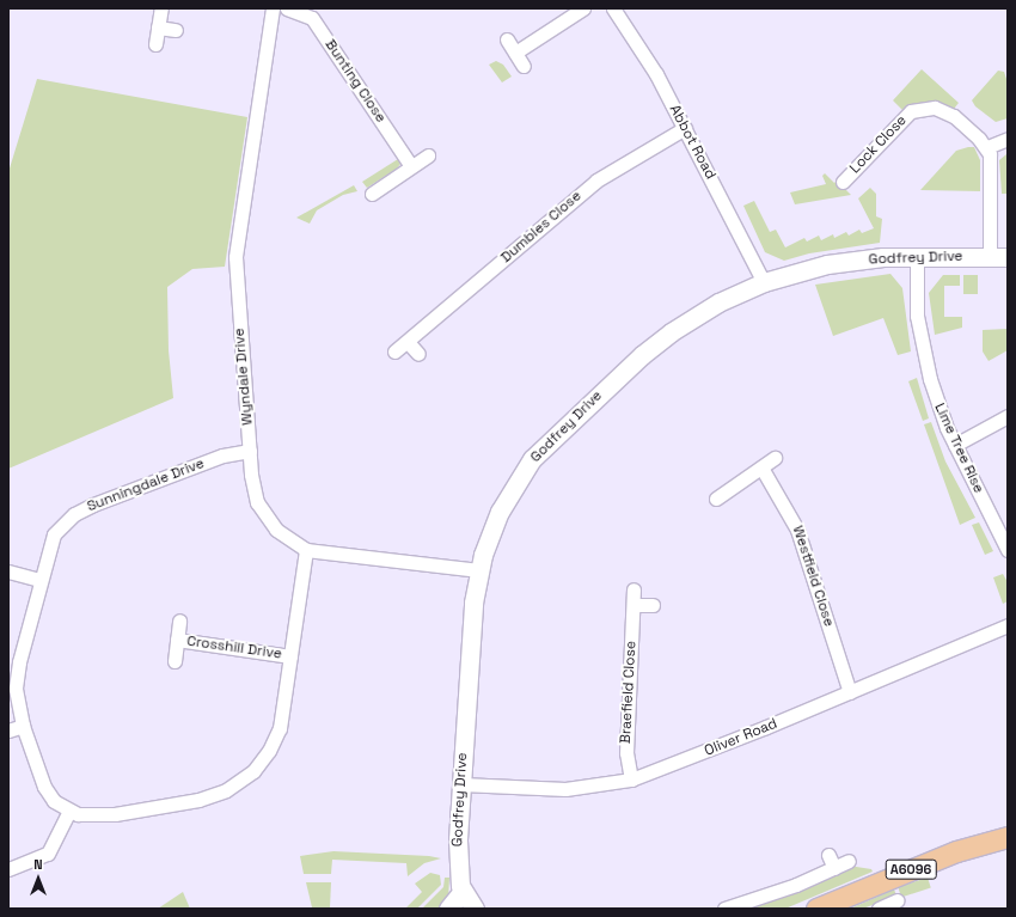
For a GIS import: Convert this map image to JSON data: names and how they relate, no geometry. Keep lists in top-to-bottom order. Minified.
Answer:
{"streets":{"main road":["A6096"],"street":["Bunting Close","Abbot Road","Lock Close","Dumbles Close","Godfrey Drive","Wyndale Drive","Lime Tree Rise","Sunningdale Drive","Westfield Close","Crosshill Drive","Braefield Close","Oliver Road"]},"crossings":[["Abbot Road","Dumbles Close"],["Abbot Road","Godfrey Drive"],["Godfrey Drive","Wyndale Drive"],["Godfrey Drive","Lime Tree Rise"],["Godfrey Drive","Oliver Road"],["Wyndale Drive","Sunningdale Drive"],["Sunningdale Drive","Crosshill Drive"],["Westfield Close","Oliver Road"],["Braefield Close","Oliver Road"]],"north":"top"}
